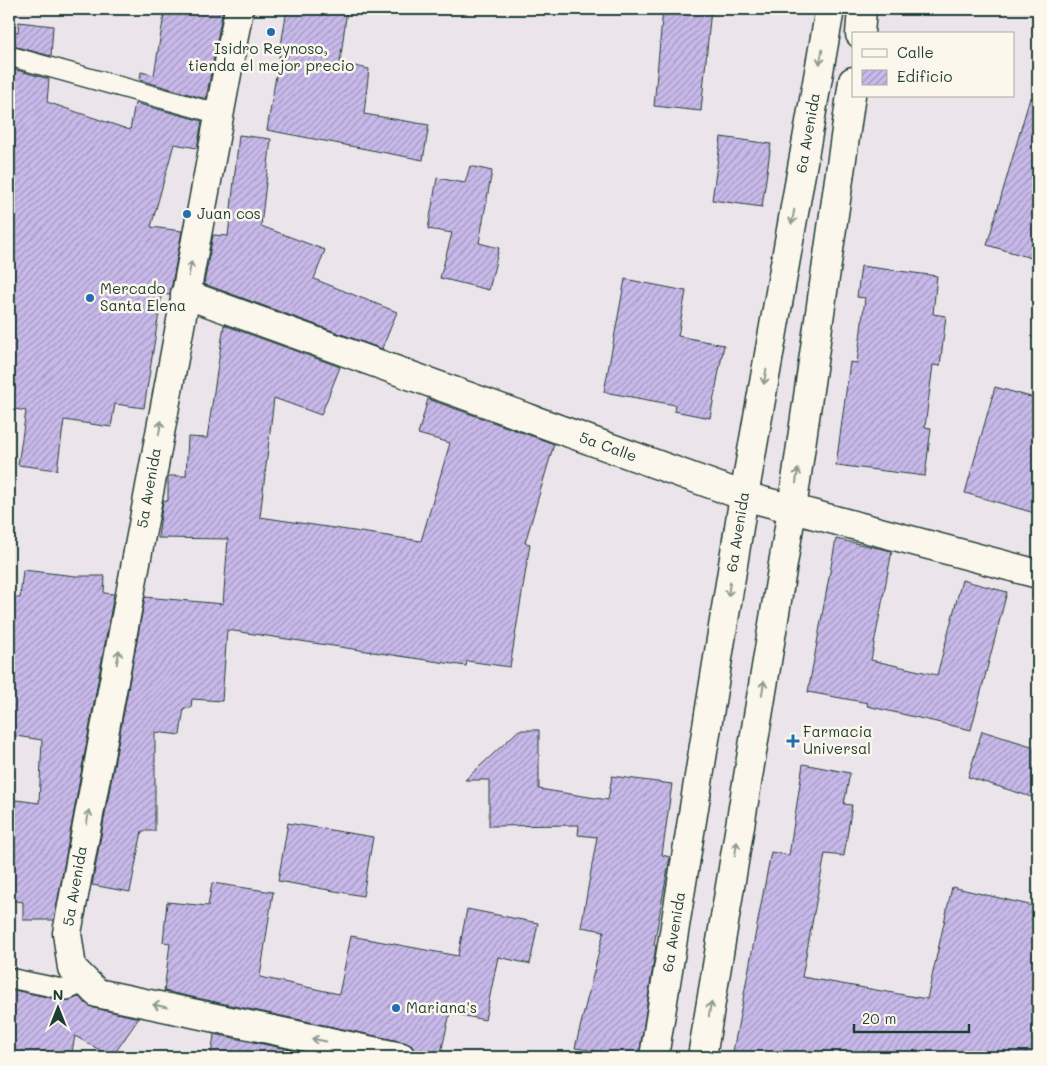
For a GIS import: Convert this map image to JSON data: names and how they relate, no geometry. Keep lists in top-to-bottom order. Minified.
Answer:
{"streets":{"street":["6a Avenida","5a Calle","5a Avenida"]},"crossings":[["6a Avenida","5a Calle"],["5a Calle","5a Avenida"]],"one_way":["5a Avenida"],"places":{"other":["Isidro Reynoso, tienda el mejor precio","Juan cos","Mercado Santa Elena","Mariana's"],"health":["Farmacia Universal"]},"legend":["Calle","Edificio"],"scale_bar":"20 m","north":"top"}
